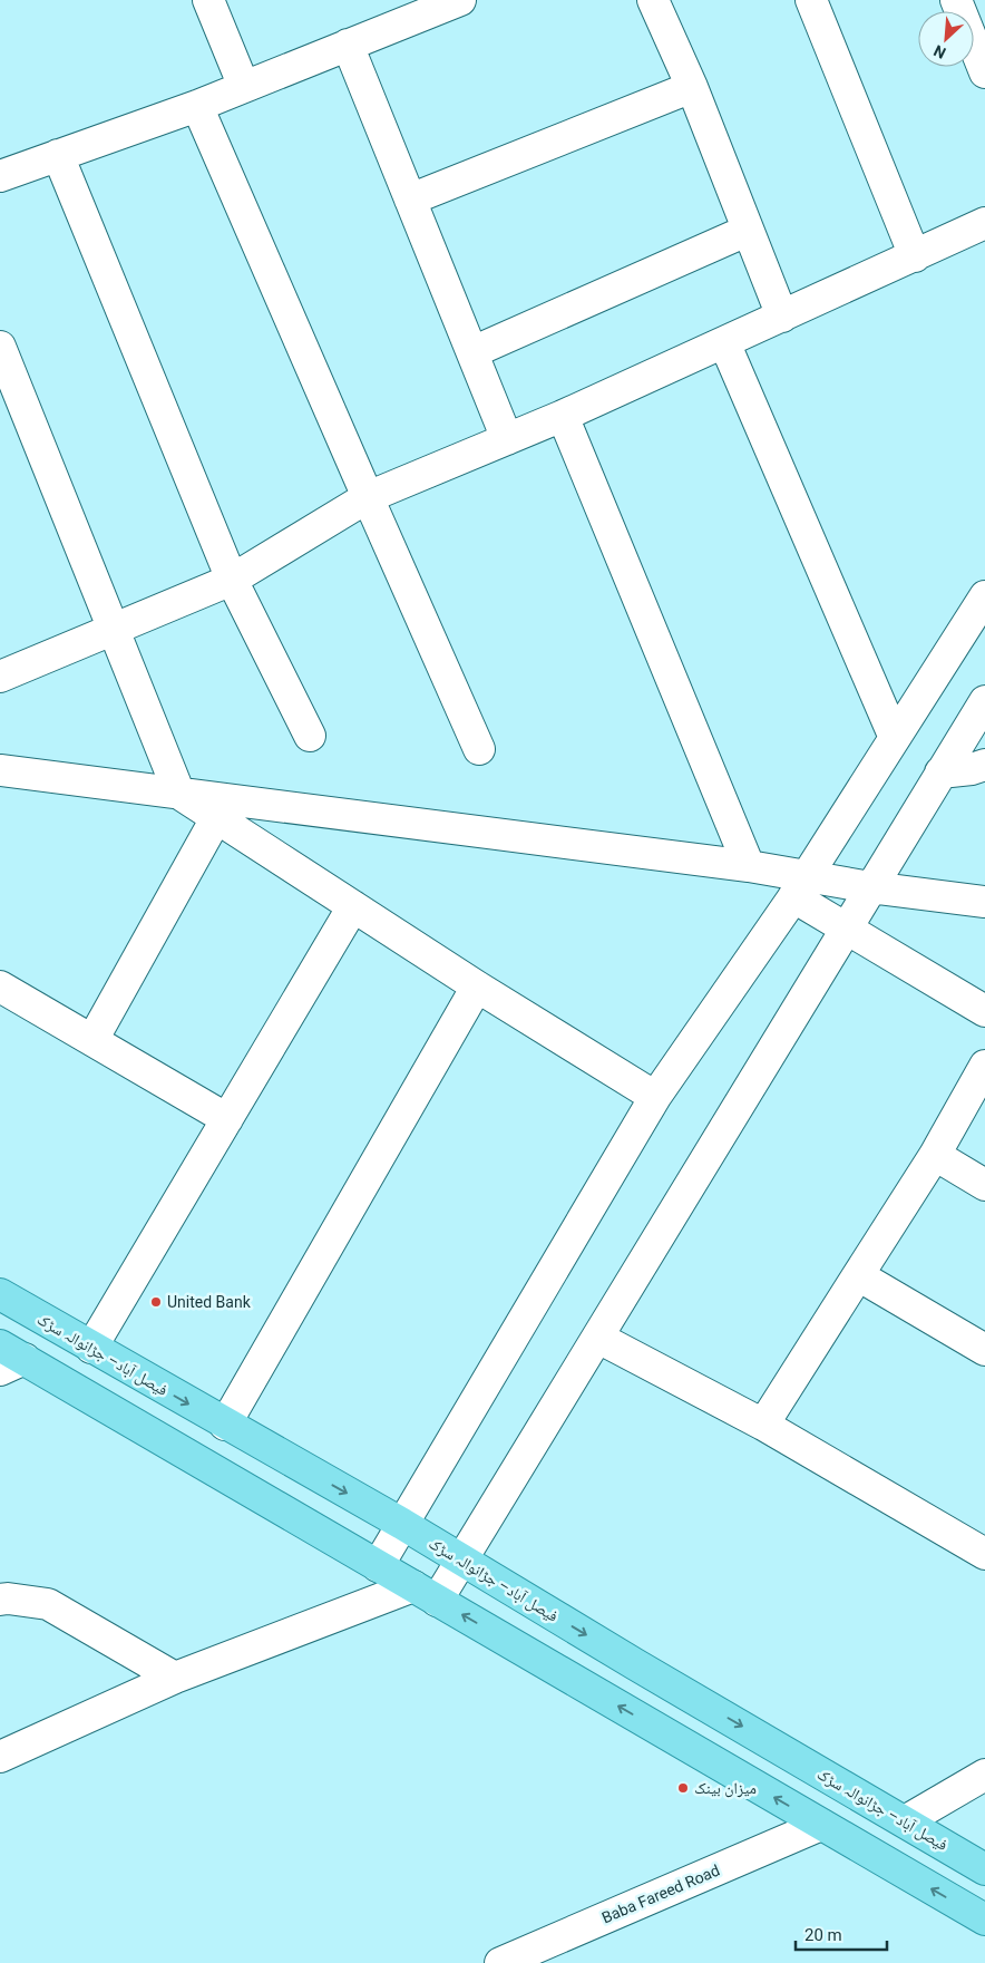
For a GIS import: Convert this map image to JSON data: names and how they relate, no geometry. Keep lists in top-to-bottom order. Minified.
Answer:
{"streets":{"main road":["فیصل آباد– جڑانوالہ سڑک"],"street":["Baba Fareed Road"]},"places":["United Bank","میزان بینک"],"scale_bar":"20 m","north":"bottom left"}
